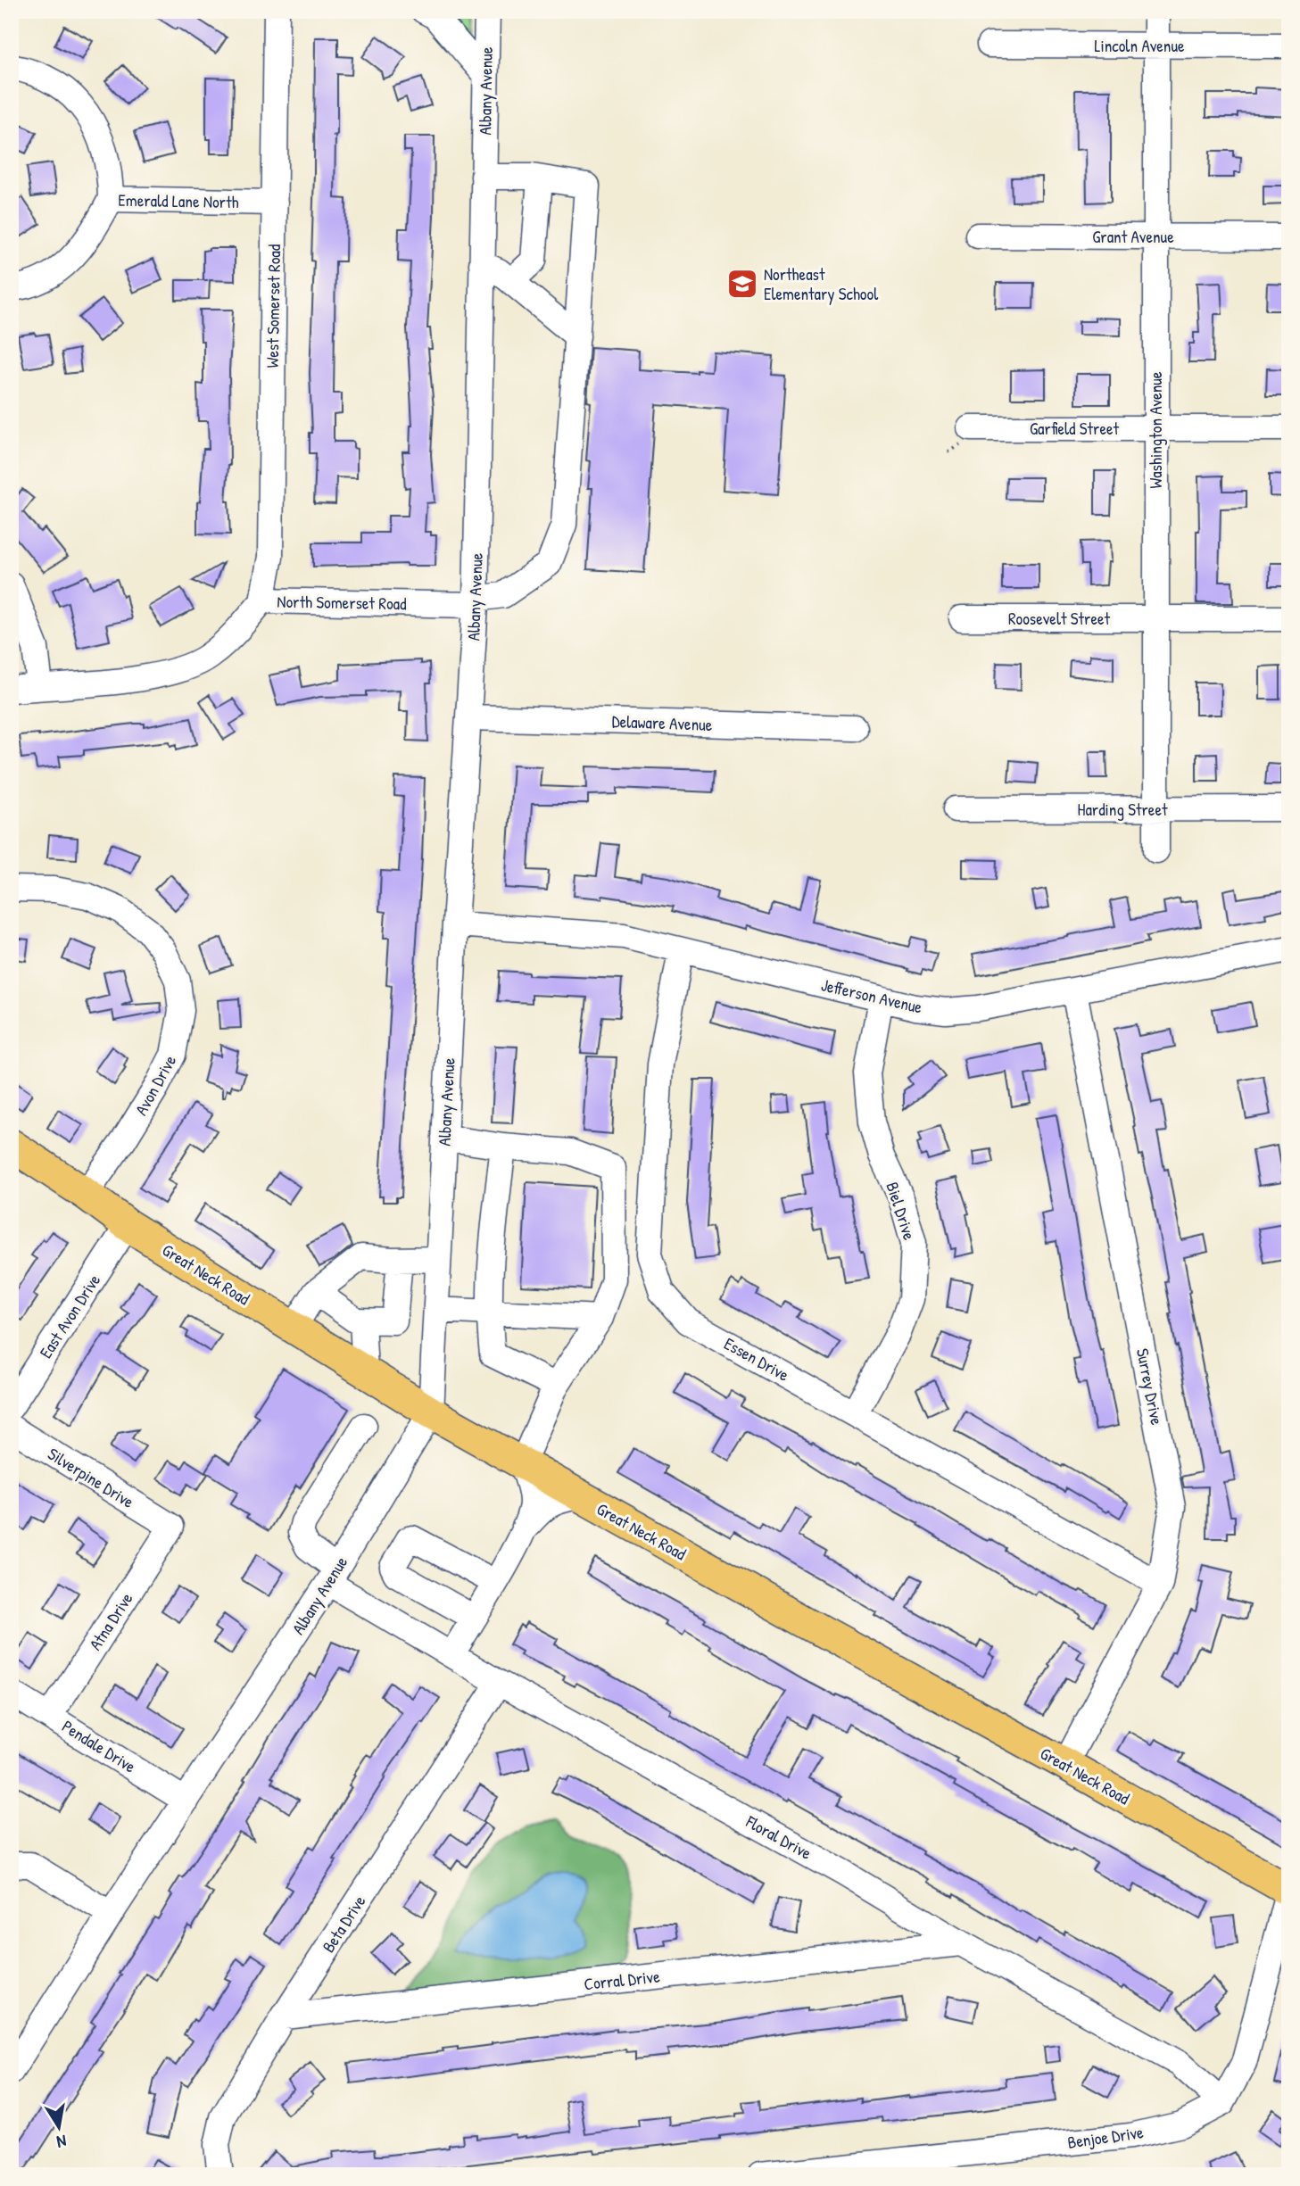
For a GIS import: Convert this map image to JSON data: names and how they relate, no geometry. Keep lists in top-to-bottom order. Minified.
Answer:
{"streets":{"main road":["Great Neck Road"],"street":["Lincoln Avenue","Albany Avenue","Emerald Lane North","Grant Avenue","West Somerset Road","Garfield Street","Washington Avenue","North Somerset Road","Roosevelt Street","Delaware Avenue","Harding Street","Jefferson Avenue","Avon Drive","Biel Drive","East Avon Drive","Essen Drive","Surrey Drive","Silverpine Drive","Atna Drive","Pendale Drive","Floral Drive","Beta Drive","Corral Drive","Benjoe Drive"]},"crossings":[["Lincoln Avenue","Washington Avenue"],["Albany Avenue","North Somerset Road"],["Albany Avenue","Delaware Avenue"],["Albany Avenue","Jefferson Avenue"],["Albany Avenue","Great Neck Road"],["Albany Avenue","Pendale Drive"],["Albany Avenue","Floral Drive"],["Emerald Lane North","West Somerset Road"],["Grant Avenue","Washington Avenue"],["West Somerset Road","North Somerset Road"],["Garfield Street","Washington Avenue"],["Washington Avenue","Roosevelt Street"],["Washington Avenue","Harding Street"],["Jefferson Avenue","Biel Drive"],["Jefferson Avenue","Essen Drive"],["Jefferson Avenue","Surrey Drive"],["Avon Drive","Great Neck Road"],["Biel Drive","Essen Drive"],["Great Neck Road","East Avon Drive"],["Great Neck Road","Surrey Drive"],["Essen Drive","Surrey Drive"],["Silverpine Drive","Atna Drive"],["Atna Drive","Pendale Drive"],["Floral Drive","Beta Drive"],["Floral Drive","Corral Drive"],["Floral Drive","Benjoe Drive"],["Beta Drive","Corral Drive"]],"places":{"school or university":["Northeast Elementary School"]},"north":"bottom"}
